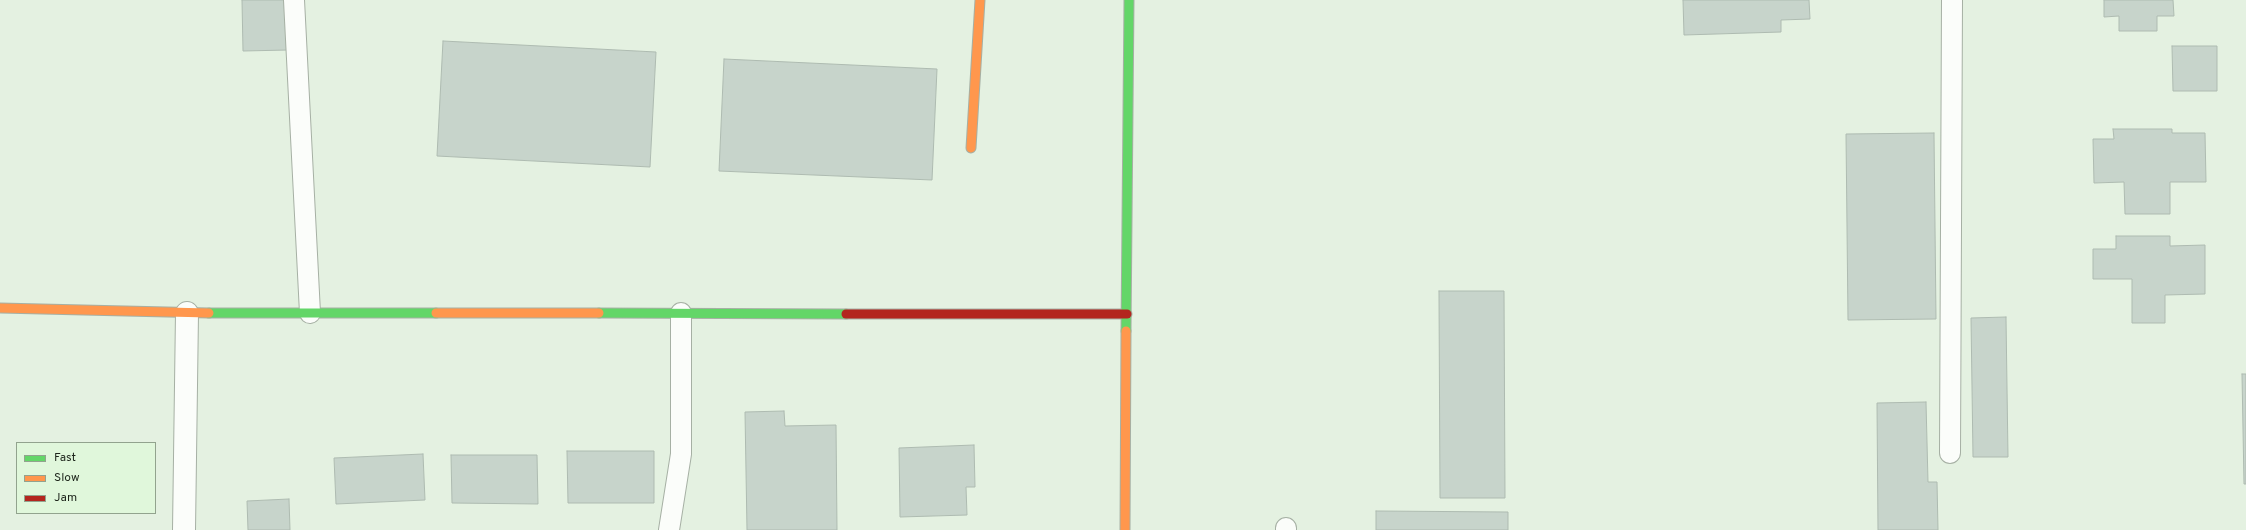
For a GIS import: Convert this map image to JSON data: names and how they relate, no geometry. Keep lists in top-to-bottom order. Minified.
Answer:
{"legend":["Fast","Slow","Jam"]}
